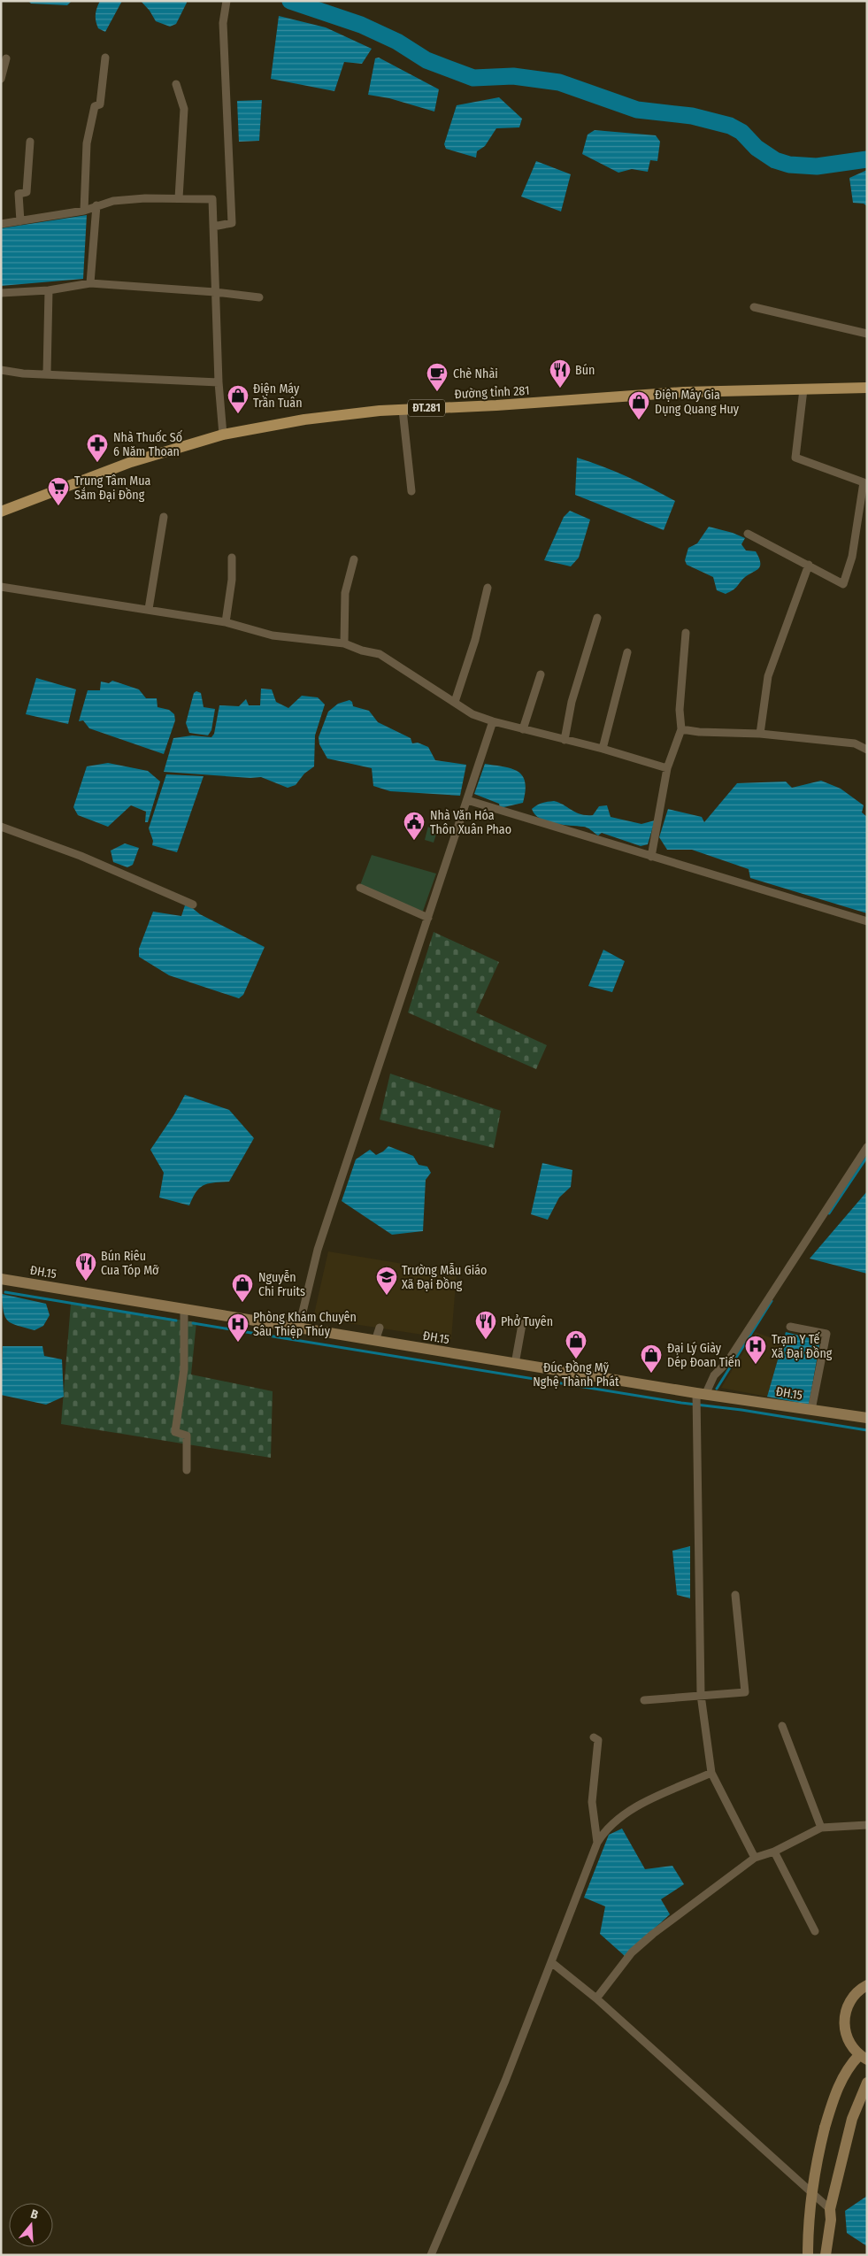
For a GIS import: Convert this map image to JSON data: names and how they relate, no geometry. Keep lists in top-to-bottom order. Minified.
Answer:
{"streets":{"main road":["Đường tỉnh 281","ĐT.281","ĐH.15"]},"places":{"restaurant":["Bún","Bún Riêu Cua Tóp Mỡ","Phở Tuyên"],"cafe":["Chè Nhài"],"shop":["Điện Máy Trần Tuân","Điện Máy Gia Dụng Quang Huy","Nguyễn Chi Fruits","Đúc Đồng Mỹ Nghệ Thành Phát","Đại Lý Giày Dép Đoan Tiến"],"pharmacy":["Nhà Thuốc Số 6 Năm Thoan"],"supermarket":["Trung Tâm Mua Sắm Đại Đồng"],"public building":["Nhà Văn Hóa Thôn Xuân Phao"],"school or university":["Trường Mẫu Giáo Xã Đại Đồng"],"hospital":["Phòng Khám Chuyên Sâu Thiệp Thúy","Trạm Y Tế Xã Đại Đồng"]},"north":"top"}
